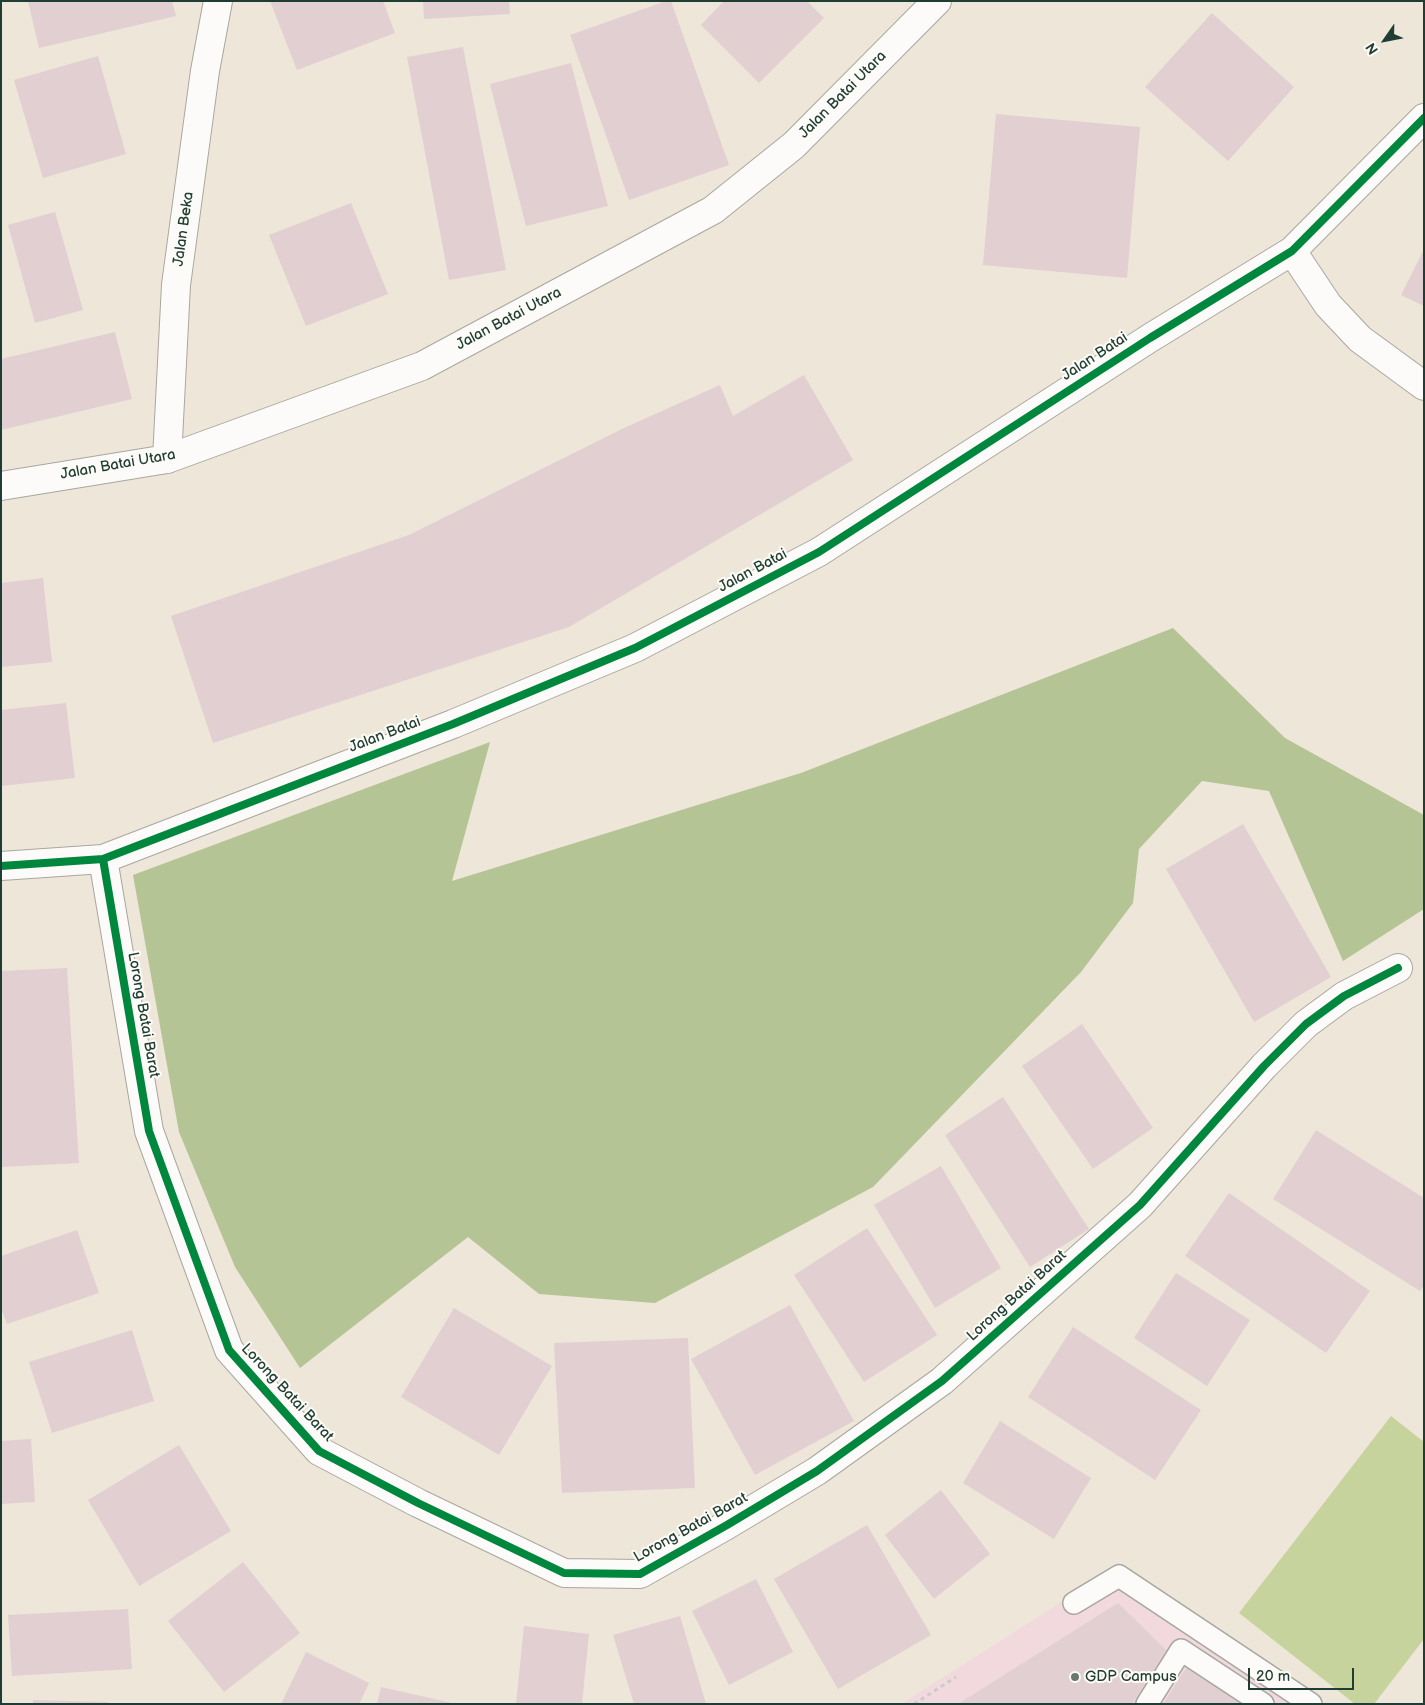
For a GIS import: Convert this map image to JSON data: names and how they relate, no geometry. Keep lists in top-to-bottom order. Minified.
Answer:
{"streets":{"street":["Jalan Batai Utara","Jalan Beka","Jalan Batai","Lorong Batai Barat"]},"crossings":[["Jalan Batai Utara","Jalan Beka"],["Jalan Batai","Lorong Batai Barat"]],"places":["GDP Campus"],"scale_bar":"20 m","north":"bottom left"}
